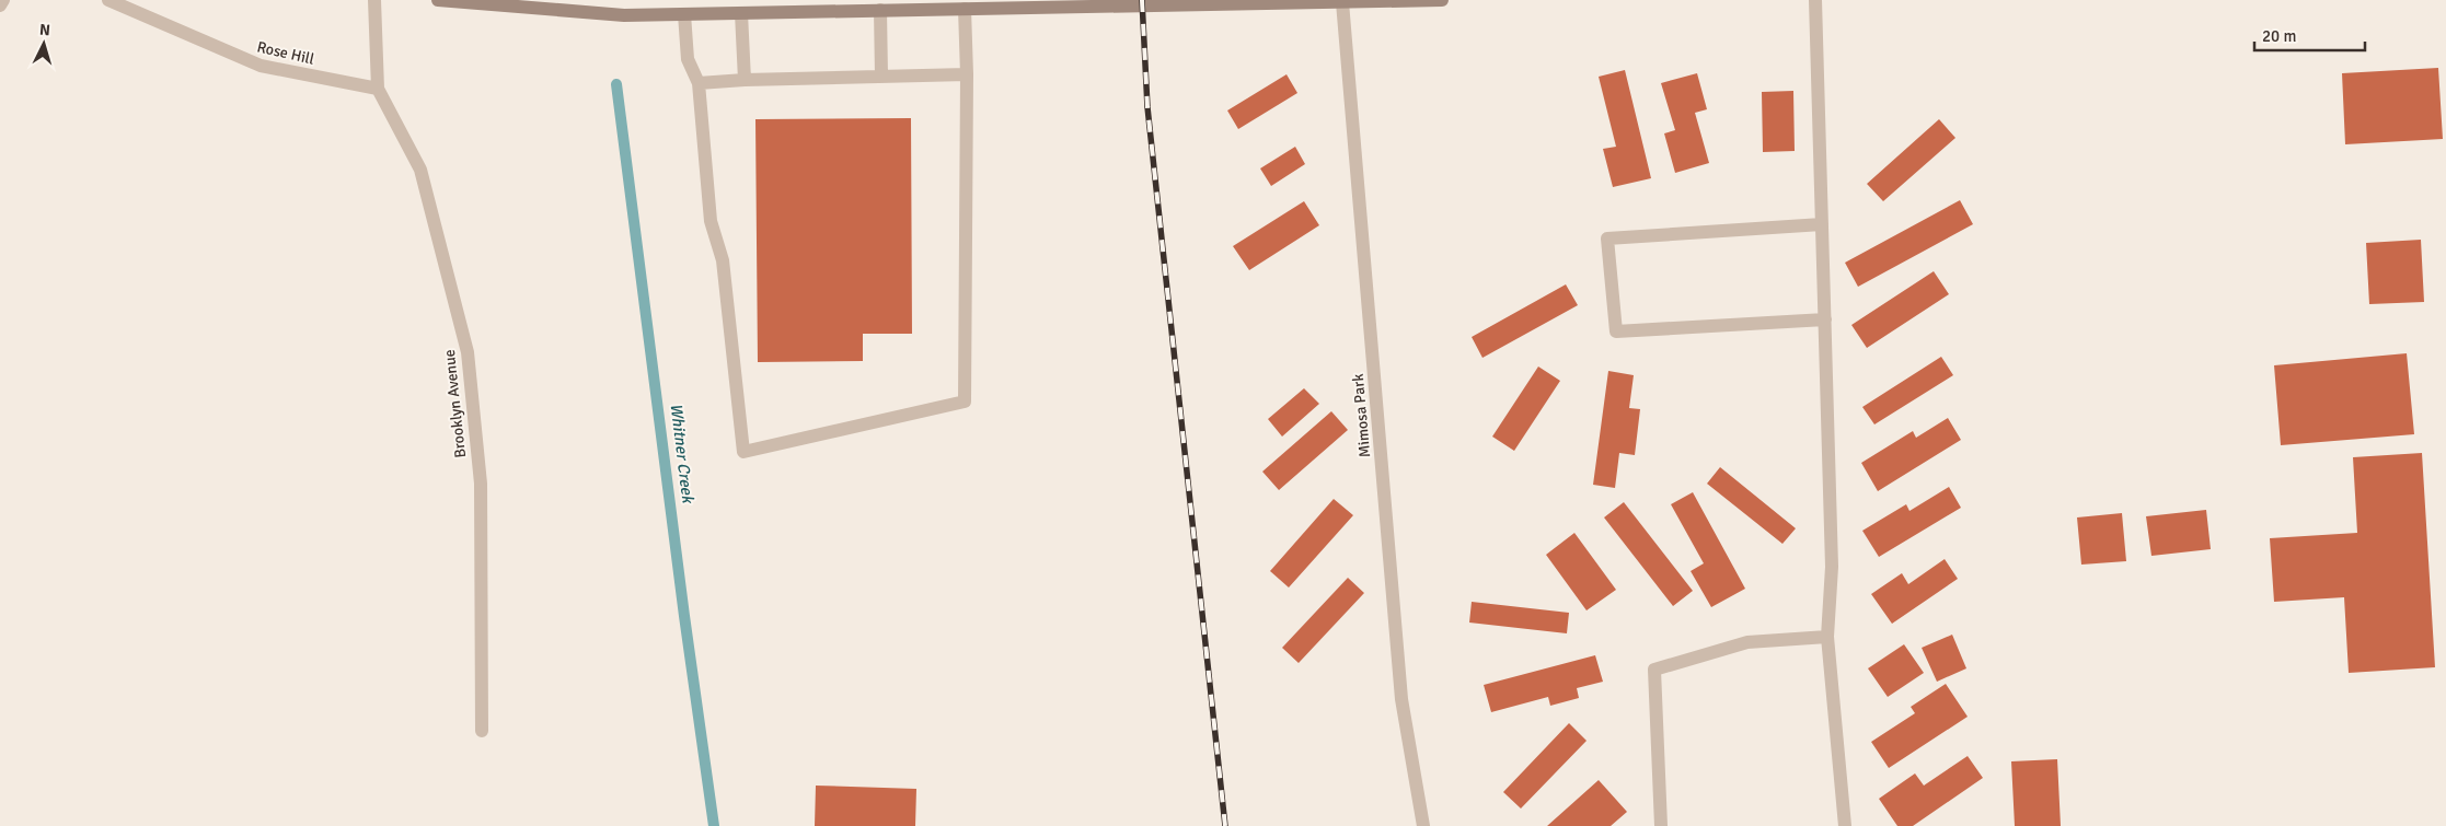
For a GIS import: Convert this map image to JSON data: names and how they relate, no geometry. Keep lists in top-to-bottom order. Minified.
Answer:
{"streets":{"street":["Rose Hill","Brooklyn Avenue","Mimosa Park"]},"crossings":[["Rose Hill","Brooklyn Avenue"]],"water":["Whitner Creek"],"scale_bar":"20 m","north":"top"}
